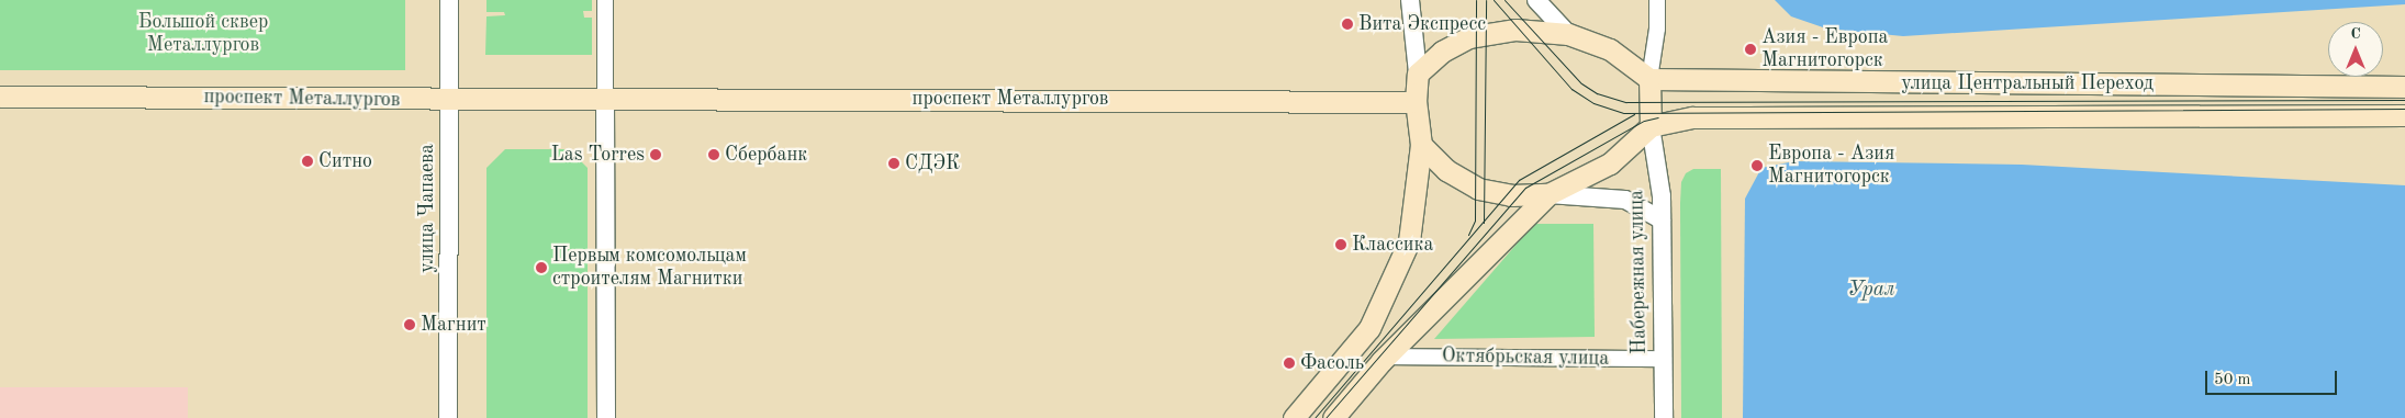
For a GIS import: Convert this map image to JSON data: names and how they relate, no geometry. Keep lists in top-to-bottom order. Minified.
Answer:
{"streets":{"main road":["улица Центральный Переход","проспект Металлургов"],"street":["улица Чапаева","Набережная улица","Октябрьская улица"]},"crossings":[["улица Центральный Переход","Набережная улица"],["проспект Металлургов","улица Чапаева"],["Набережная улица","Октябрьская улица"]],"water":["Урал"],"parks":["Большой сквер Металлургов"],"places":["Вита Экспресс","Азия - Европа Магнитогорск","Las Torres","Сбербанк","Ситно","СДЭК","Европа - Азия Магнитогорск","Классика","Первым комсомольцам строителям Магнитки","Магнит","Фасоль"],"scale_bar":"50 m","north":"top"}
